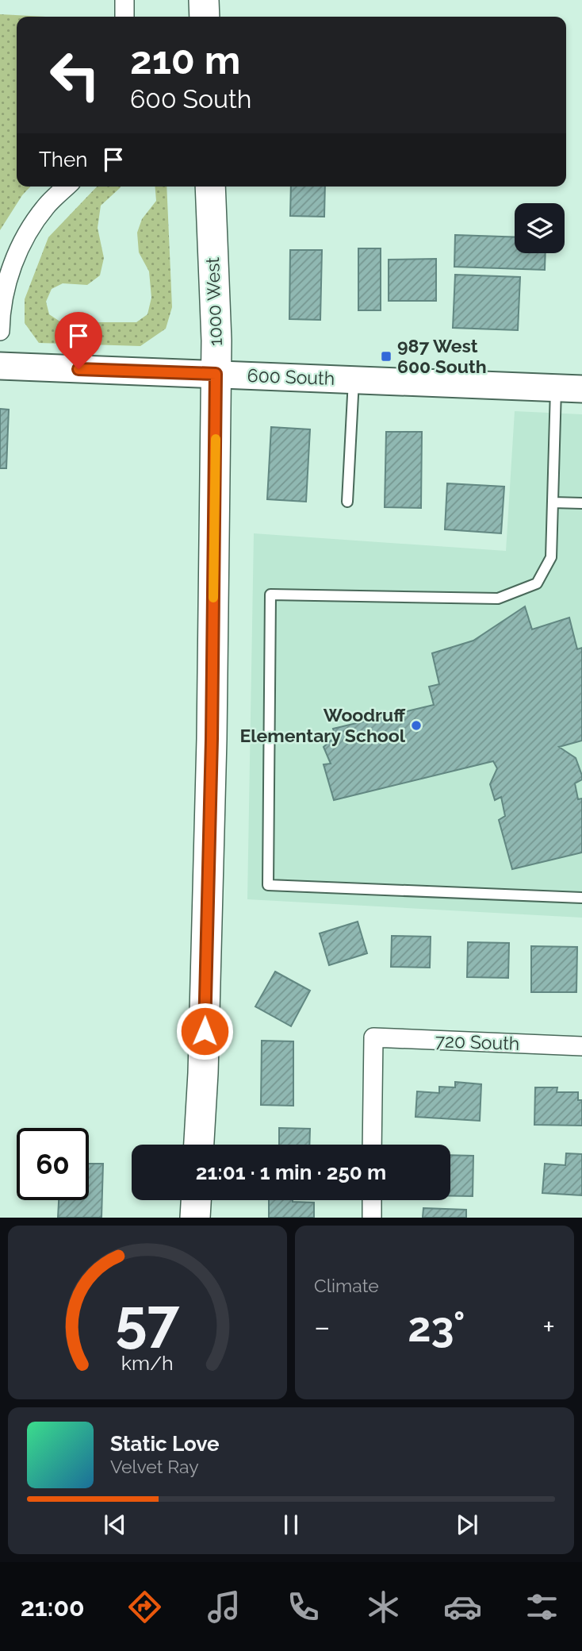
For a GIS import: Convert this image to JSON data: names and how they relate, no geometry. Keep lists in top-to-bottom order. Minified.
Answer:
{"streets":{"main road":["1000 West"],"street":["600 South","720 South"]},"crossings":[["1000 West","600 South"]],"places":{"transit":["987 West 600 South"],"other":["Woodruff Elementary School"]},"page":{"turn":["210 m","600 South"],"then":"Then","limit":"60","trip":"21:01 · 1 min · 250 m","tile":"Climate","heat":["−","23°","+"],"song":["Static Love","Velvet Ray"],"tabs":"21:00","gauge":["57","km/h"]}}
